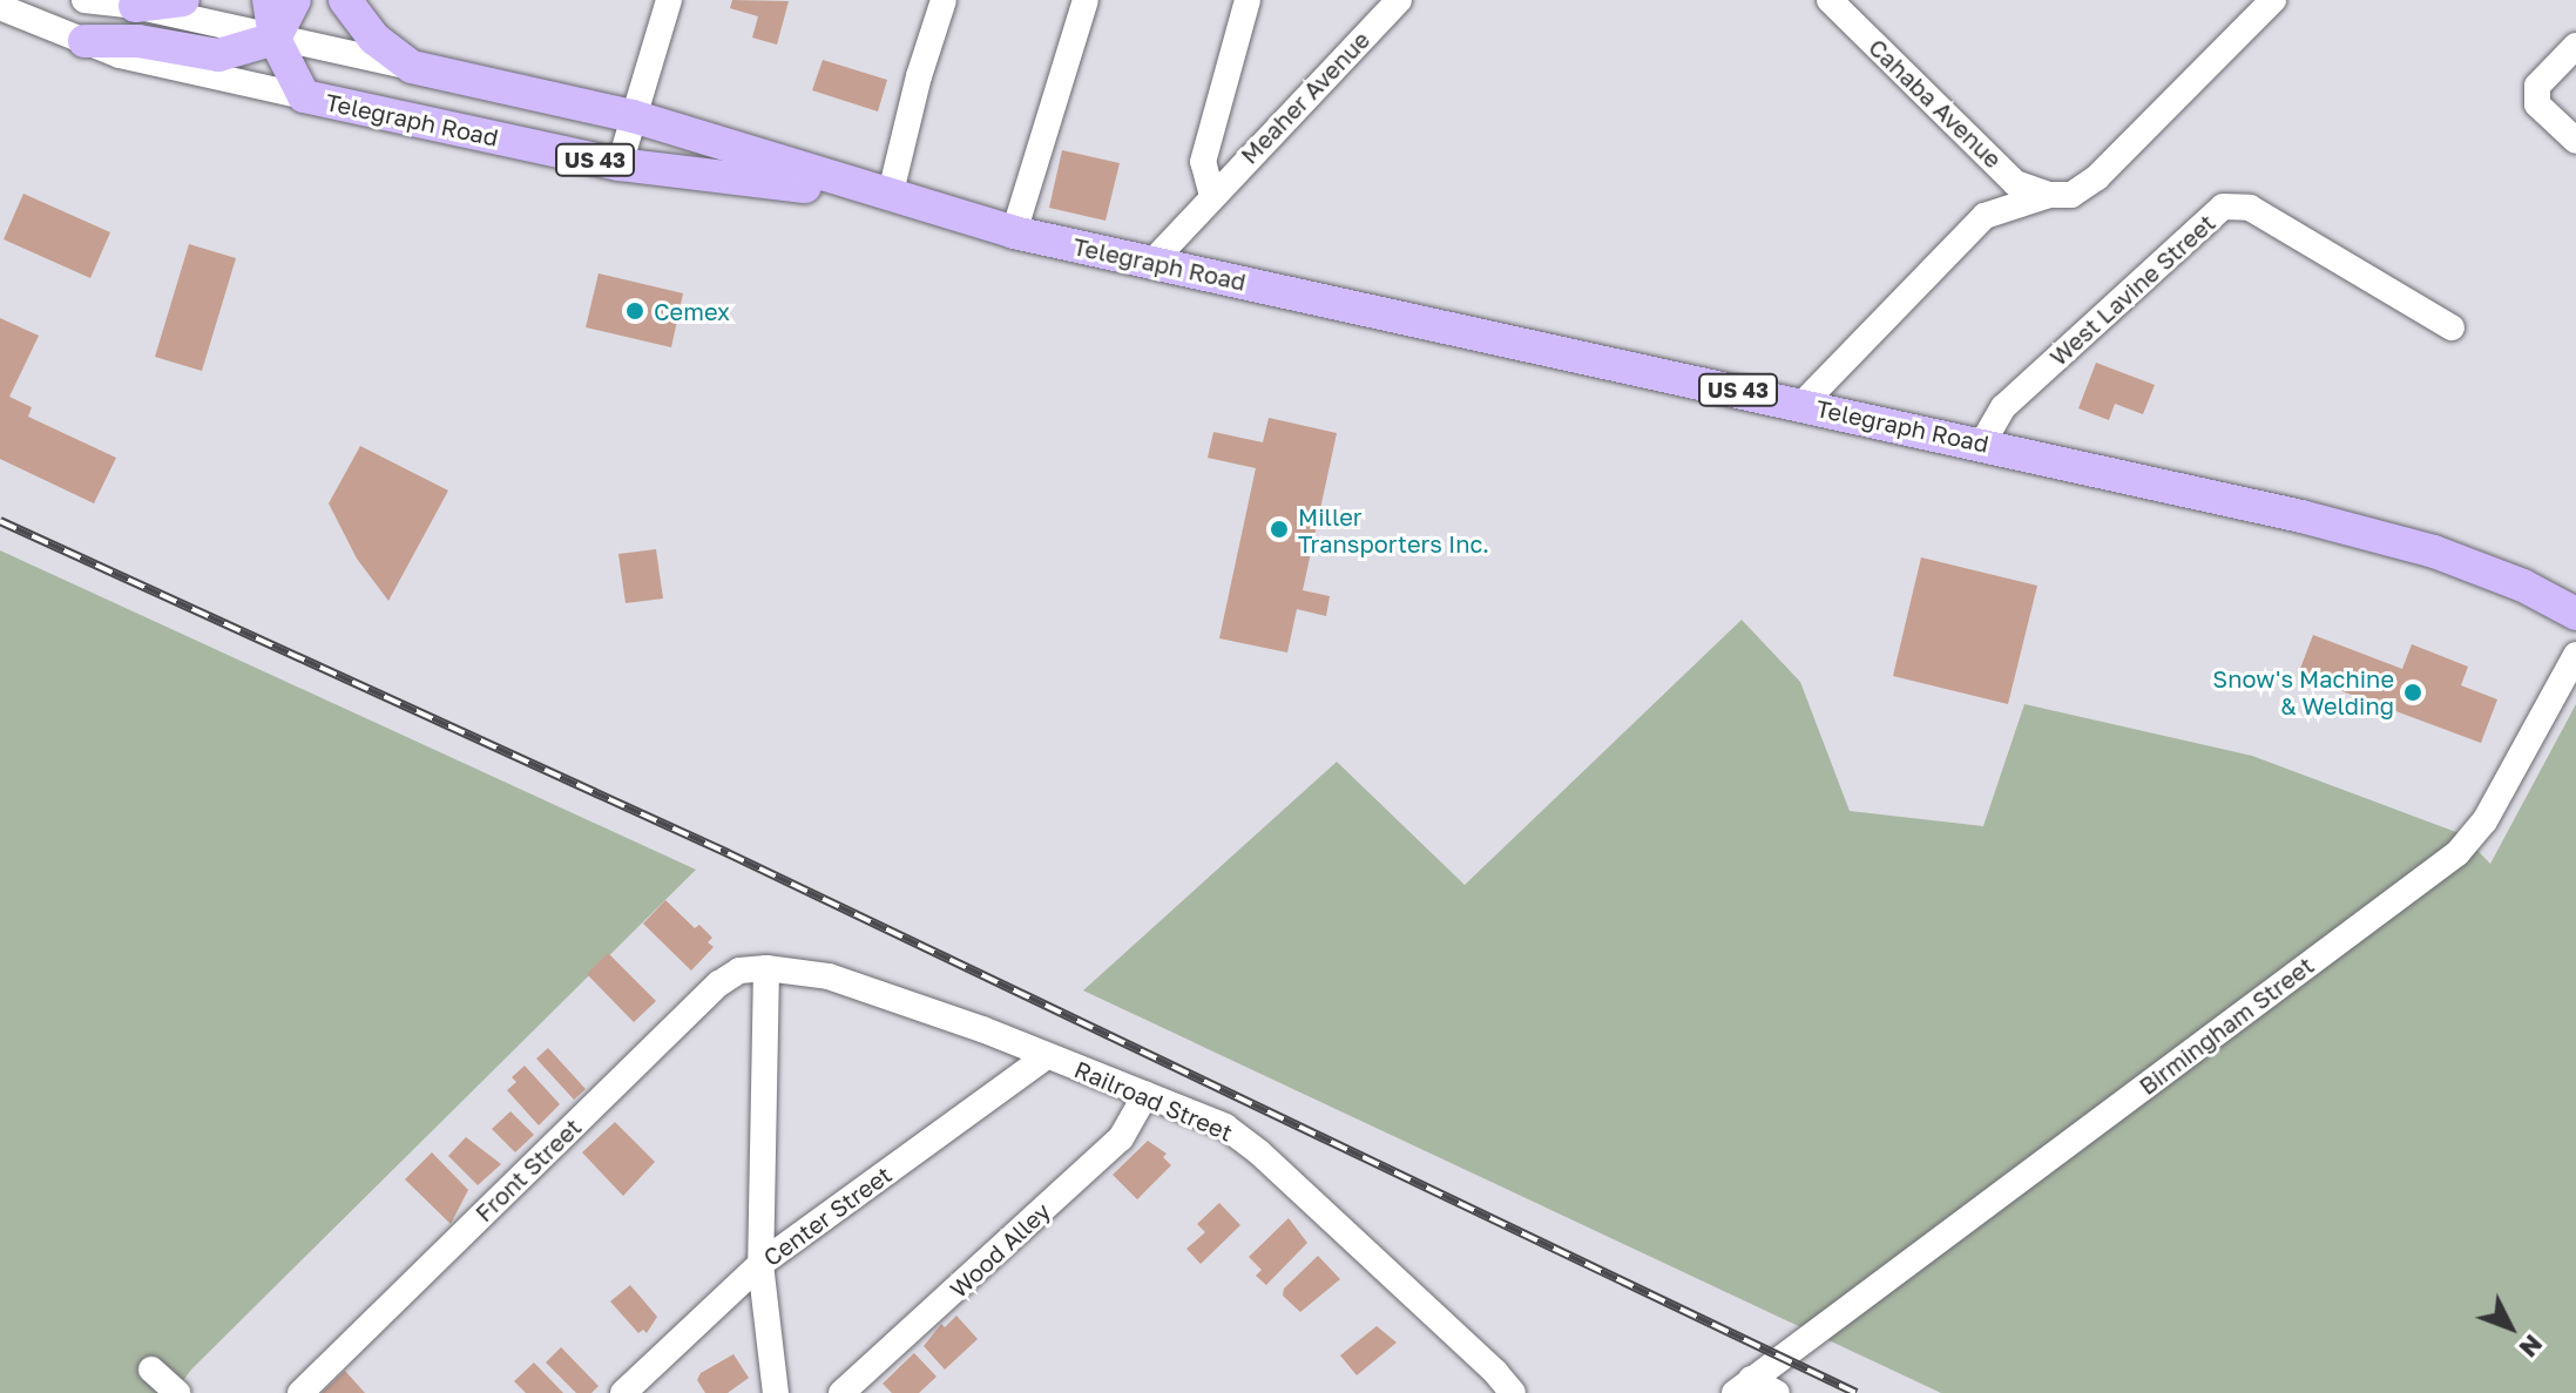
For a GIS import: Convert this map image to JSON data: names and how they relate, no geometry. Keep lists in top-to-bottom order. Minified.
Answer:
{"streets":{"main road":["Telegraph Road","US 43"],"street":["Meaher Avenue","Cahaba Avenue","West Lavine Street","Birmingham Street","Railroad Street","Front Street","Center Street","Wood Alley"]},"crossings":[["Meaher Avenue","Telegraph Road"],["Telegraph Road","West Lavine Street"],["Railroad Street","Front Street"],["Railroad Street","Center Street"],["Railroad Street","Wood Alley"]],"places":["Cemex","Miller Transporters Inc.","Snow's Machine & Welding"],"north":"bottom right"}
